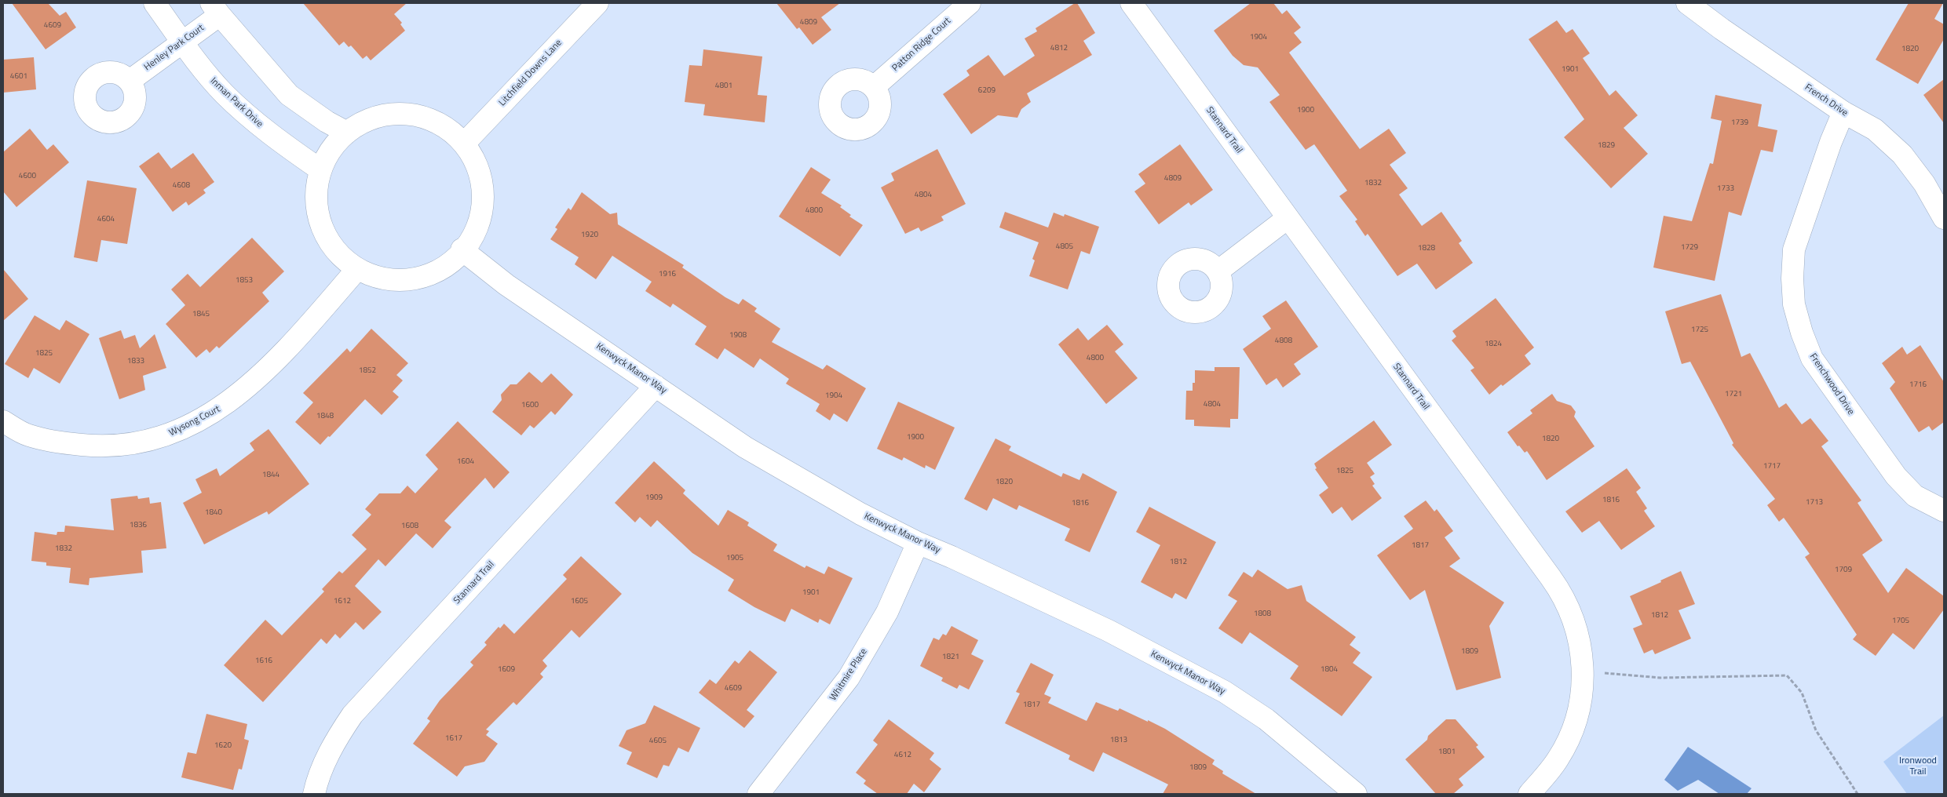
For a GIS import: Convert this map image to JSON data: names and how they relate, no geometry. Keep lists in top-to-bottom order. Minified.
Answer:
{"streets":{"street":["Patton Ridge Court","Henley Park Court","Litchfield Downs Lane","French Drive","Inman Park Drive","Stannard Trail","Kenwyck Manor Way","Frenchwood Drive","Wysong Court","Whitmire Place"]},"crossings":[["Henley Park Court","Inman Park Drive"],["French Drive","Frenchwood Drive"],["Stannard Trail","Kenwyck Manor Way"],["Kenwyck Manor Way","Whitmire Place"]],"parks":["Ironwood Trail"],"house_numbers":["4809","4609","1904","4812","1820","1901","4601","4801","6209","1900","1739","1829","4600","4809","1832","4608","1733","4804","4800","4604","1920","4805","1729","1828","1916","1853","1845","1725","1908","4808","1824","1825","4800","1833","1852","1716","1721","1904","4804","1600","1848","1900","1820","1604","1717","1825","1844","1820","1909","1816","1713","1816","1840","1836","1608","1817","1832","1905","1812","1709","1901","1612","1605","1808","1812","1705","1809","1821","1616","1609","1804","4609","1817","1617","1813","4605","1620","1801","4612","1809"]}
